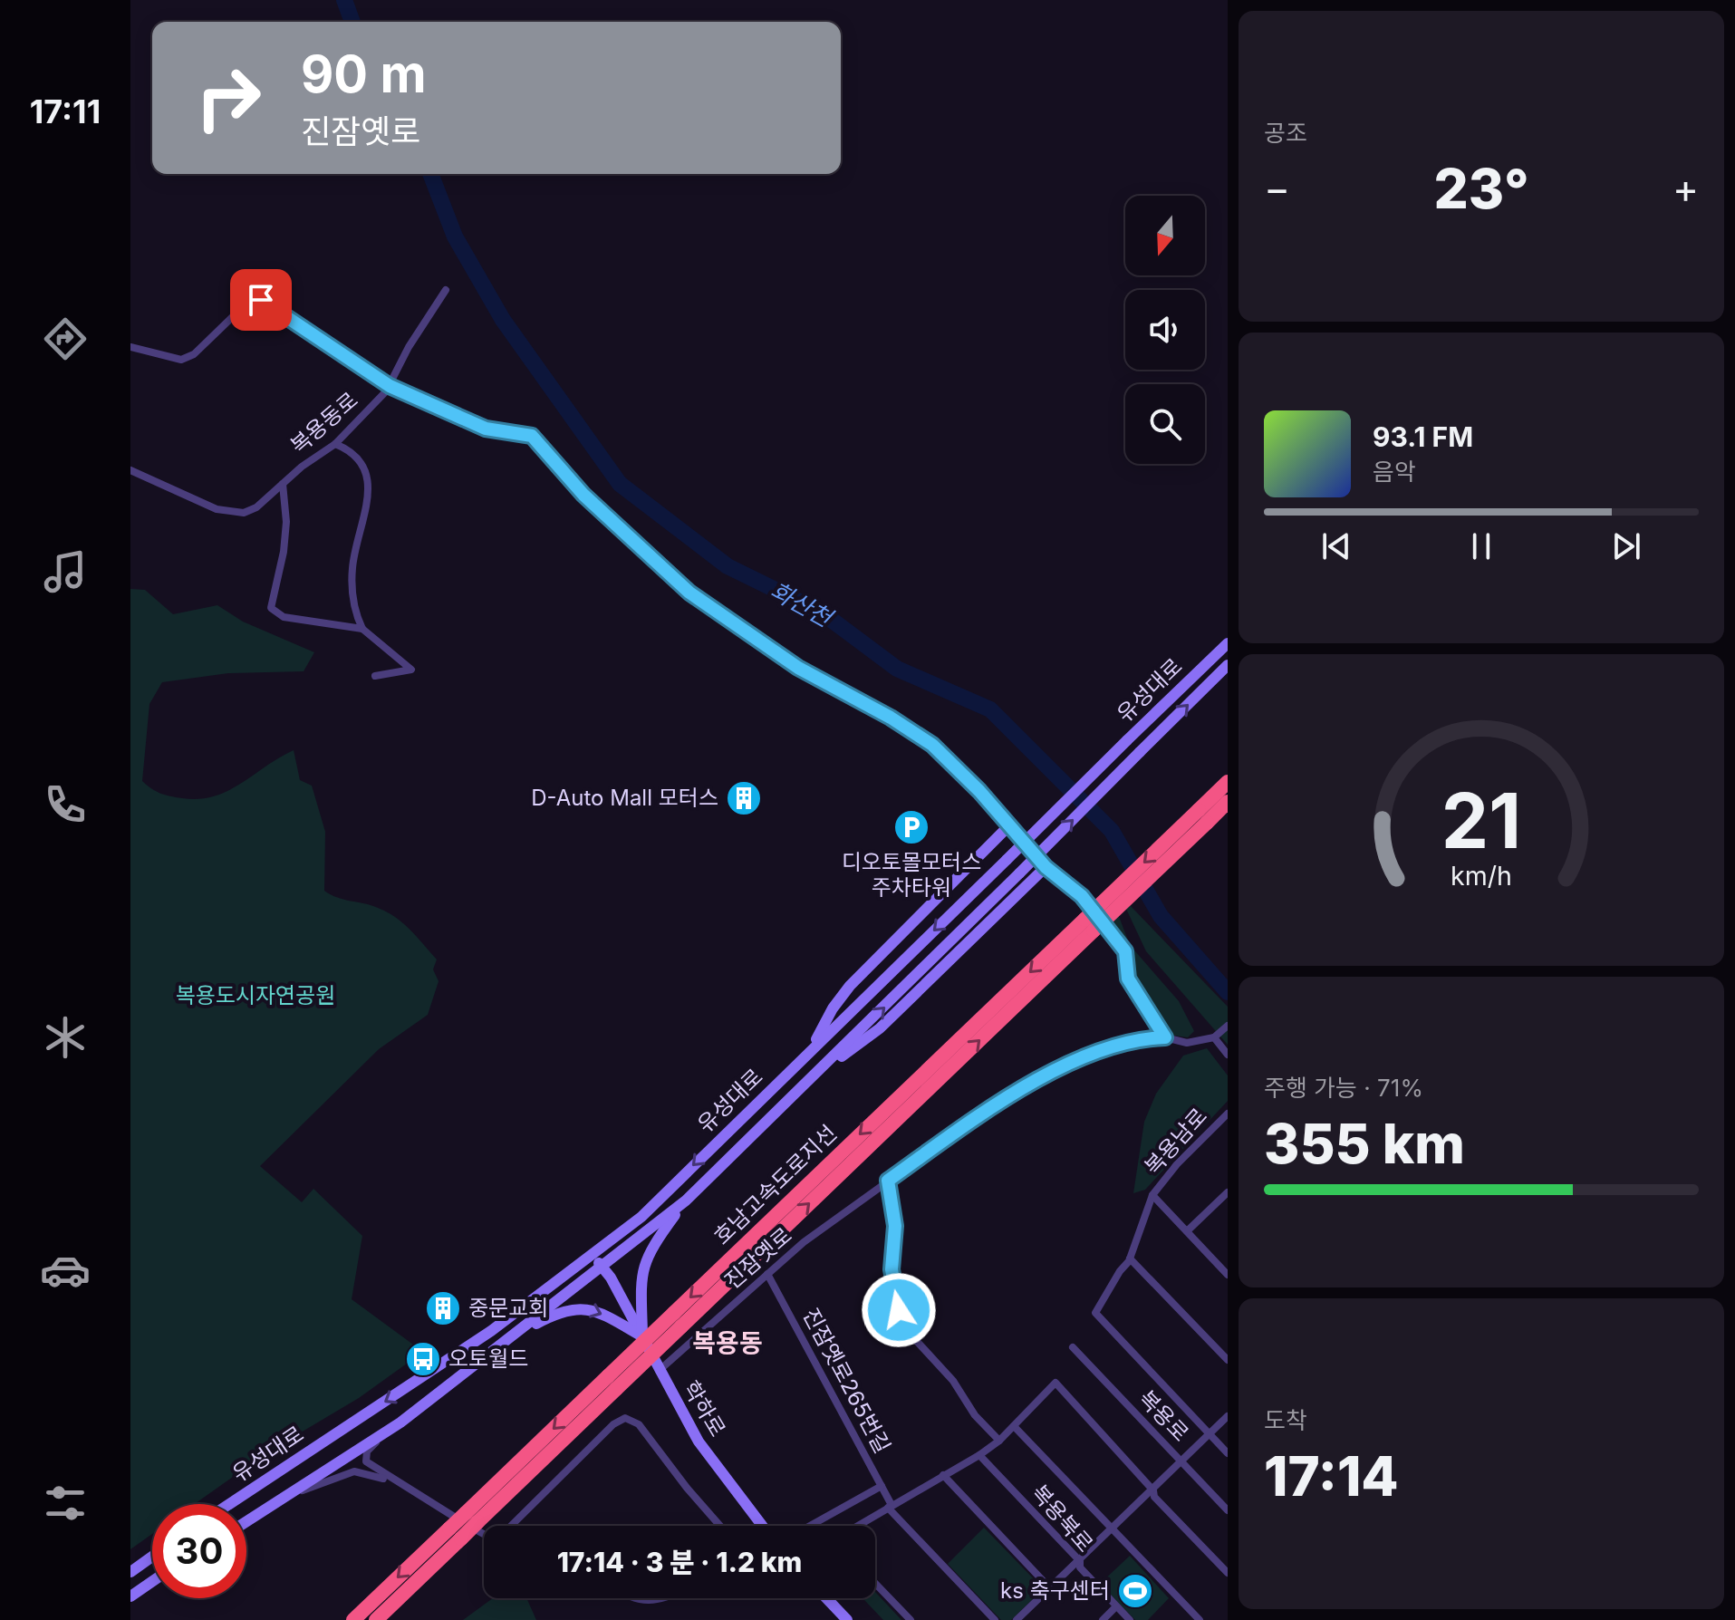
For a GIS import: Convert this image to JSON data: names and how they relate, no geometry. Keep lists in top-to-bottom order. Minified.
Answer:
{"streets":{"highway":["호남고속도로지선"],"street":["복용동로","유성대로","복용남로","진잠옛로","진잠옛로265번길","학하로","복용로","복용북로"]},"crossings":[["유성대로","학하로"],["진잠옛로","진잠옛로265번길"],["진잠옛로","학하로"]],"districts":["복용동"],"water":["화산천"],"parks":["복용도시자연공원"],"places":{"building":["D-Auto Mall 모터스","중문교회"],"parking":["디오토몰모터스 주차타워"],"bus stop":["오토월드"],"sports":["ks 축구센터"]},"north":"bottom","page":{"tabs":"17:11","tile":["공조",["주행 가능 · 71%","355 km"],["도착","17:14"]],"turn":["90 m","진잠옛로"],"heat":["−","23°","+"],"song":["93.1 FM","음악"],"limit":"30","trip":"17:14 · 3 분 · 1.2 km","gauge":["21","km/h"]}}
